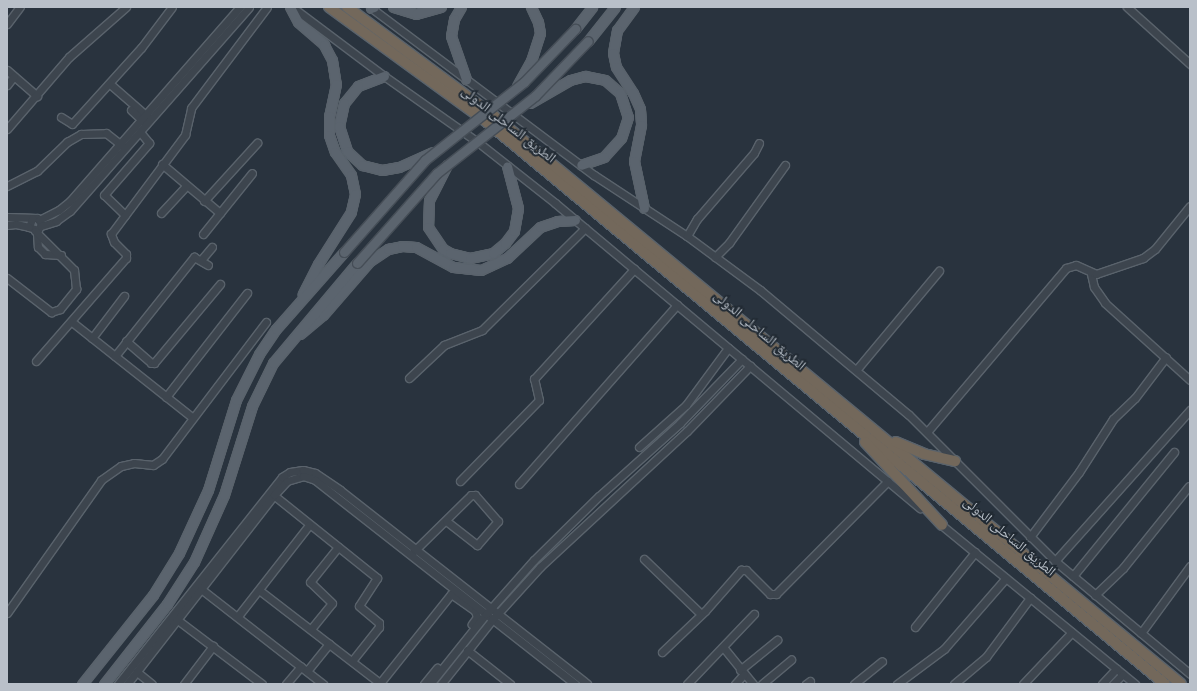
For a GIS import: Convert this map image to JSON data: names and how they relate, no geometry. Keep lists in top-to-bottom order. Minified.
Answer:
{"streets":{"highway":["الطريق الساحلى الدولى"]}}
